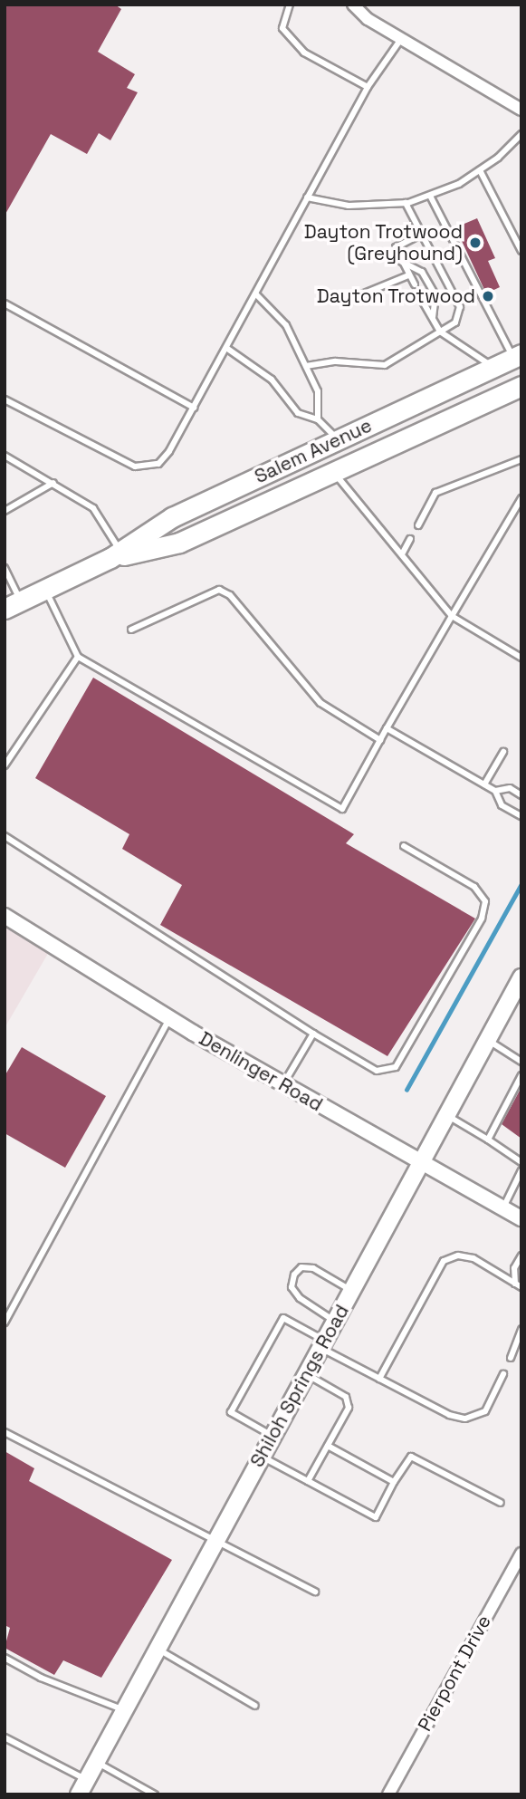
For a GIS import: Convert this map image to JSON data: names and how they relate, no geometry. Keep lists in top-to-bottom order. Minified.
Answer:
{"streets":{"main road":["Salem Avenue","Shiloh Springs Road"],"street":["Denlinger Road","Pierpont Drive"]},"crossings":[["Denlinger Road","Shiloh Springs Road"]],"places":["Dayton Trotwood (Greyhound)","Dayton Trotwood"]}
